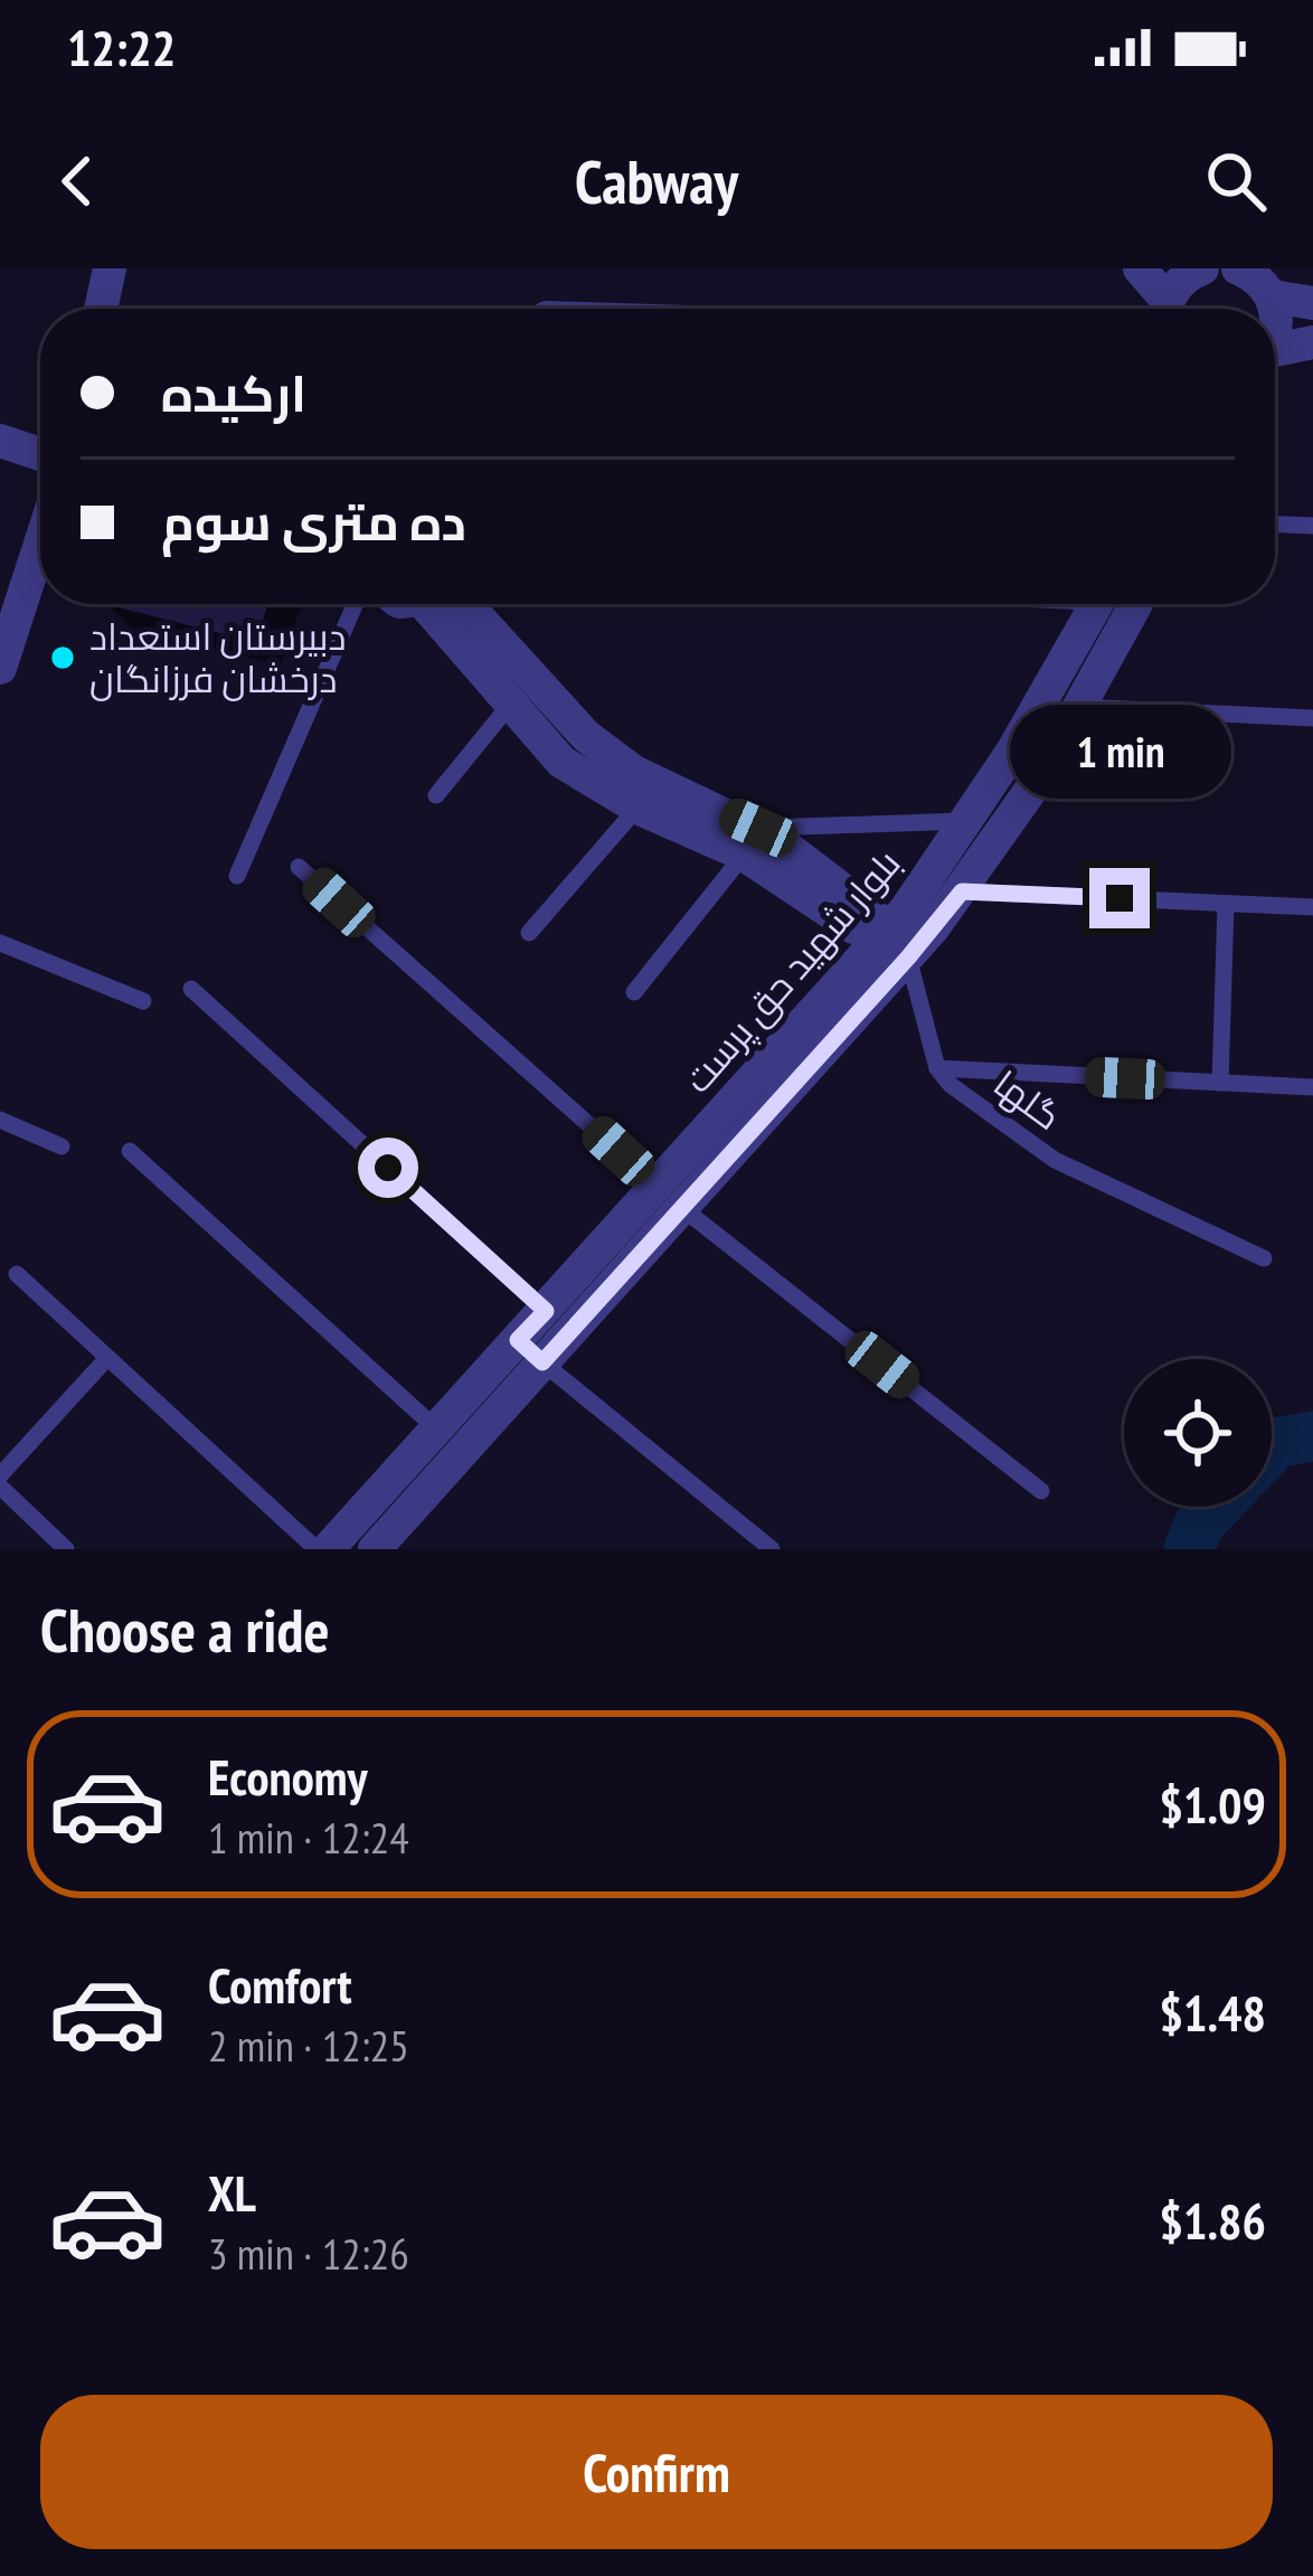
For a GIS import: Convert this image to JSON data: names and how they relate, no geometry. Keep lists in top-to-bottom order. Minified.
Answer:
{"streets":{"street":["بلوار شهید حق پرست"],"lane":["گلها"]},"places":["دبیرستان استعداد درخشان فرزانگان"],"page":{"status":"12:22","header":"Cabway","banner":["ارکیده","ده متری سوم"],"bubble":"1 min","heading":"Choose a ride","list":[{"name":"Economy","note":"1 min · 12:24","value":"$1.09"},{"name":"Comfort","note":"2 min · 12:25","value":"$1.48"},{"name":"XL","note":"3 min · 12:26","value":"$1.86"}],"buttons":"Confirm"}}
